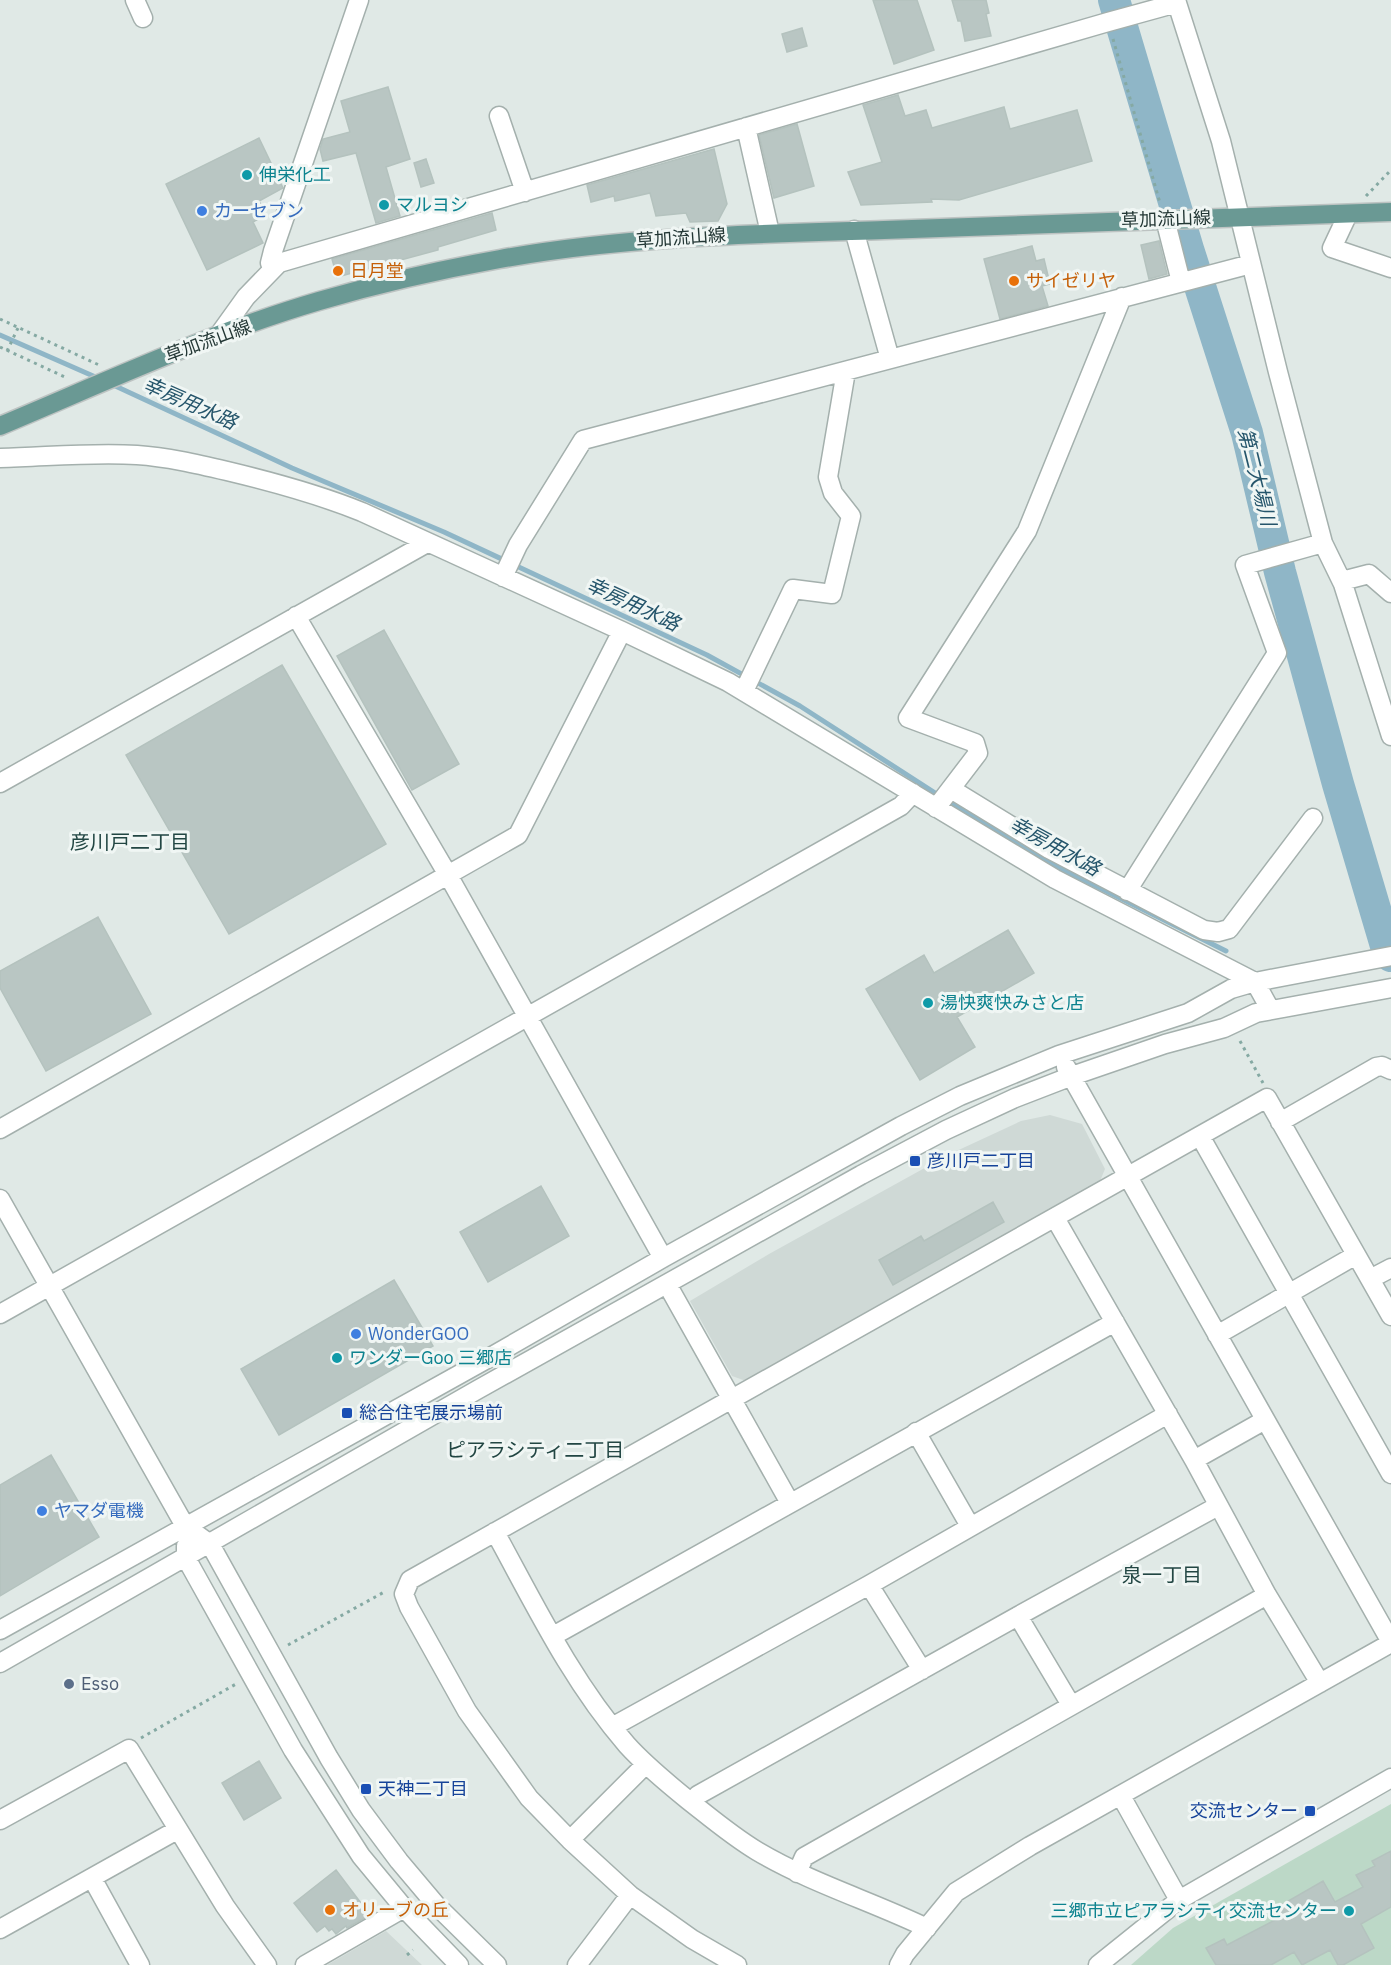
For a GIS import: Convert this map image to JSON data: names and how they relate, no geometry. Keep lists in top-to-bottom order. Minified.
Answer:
{"streets":{"main road":["草加流山線"]},"districts":["彦川戸二丁目","ピアラシティ二丁目","泉一丁目"],"water":["幸房用水路","第二大場川"],"places":{"other":["伸栄化工","マルヨシ","カーセブン","日月堂","サイゼリヤ","湯快爽快みさと店","WonderGOO","ワンダーGoo 三郷店","ヤマダ電機","Esso","オリーブの丘","三郷市立ピアラシティ交流センター"],"transit":["彦川戸二丁目","総合住宅展示場前","天神二丁目","交流センター"]}}
